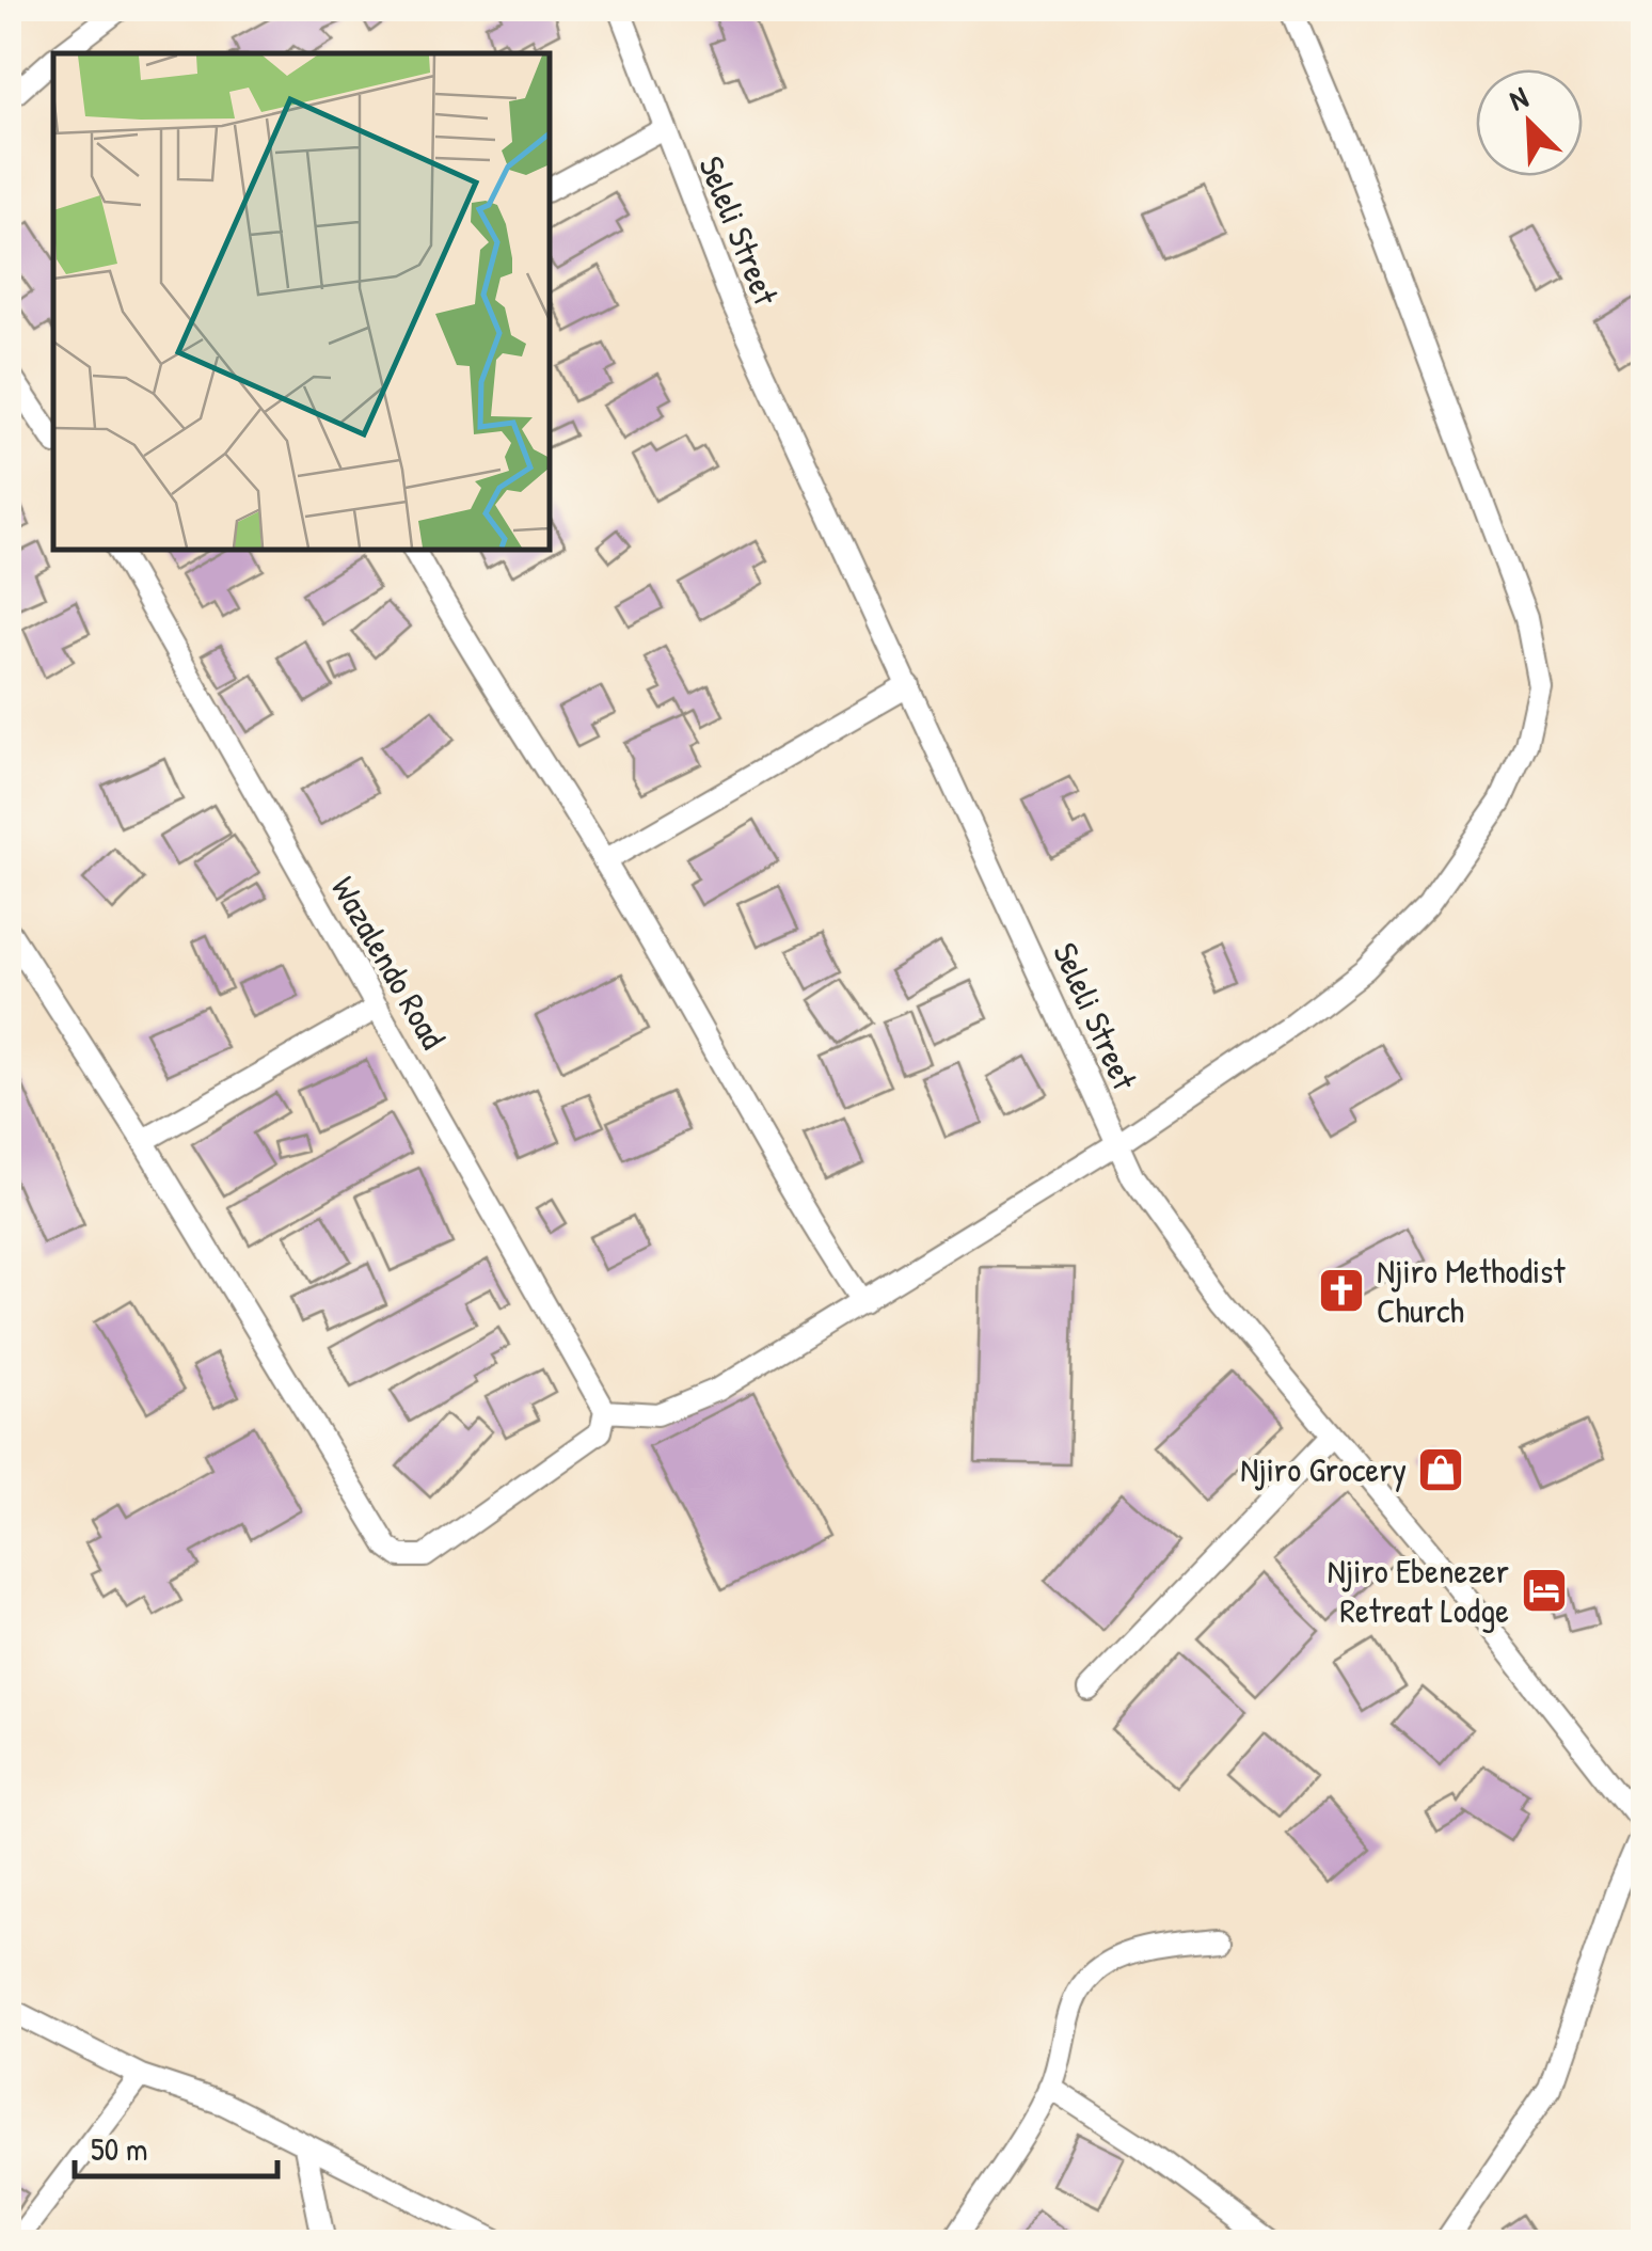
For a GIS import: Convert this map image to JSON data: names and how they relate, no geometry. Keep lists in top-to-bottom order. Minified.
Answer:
{"streets":{"street":["Seleli Street","Wazalendo Road"]},"places":{"church":["Njiro Methodist Church"],"shop":["Njiro Grocery"],"hotel":["Njiro Ebenezer Retreat Lodge"]},"scale_bar":"50 m","north":"top left"}
